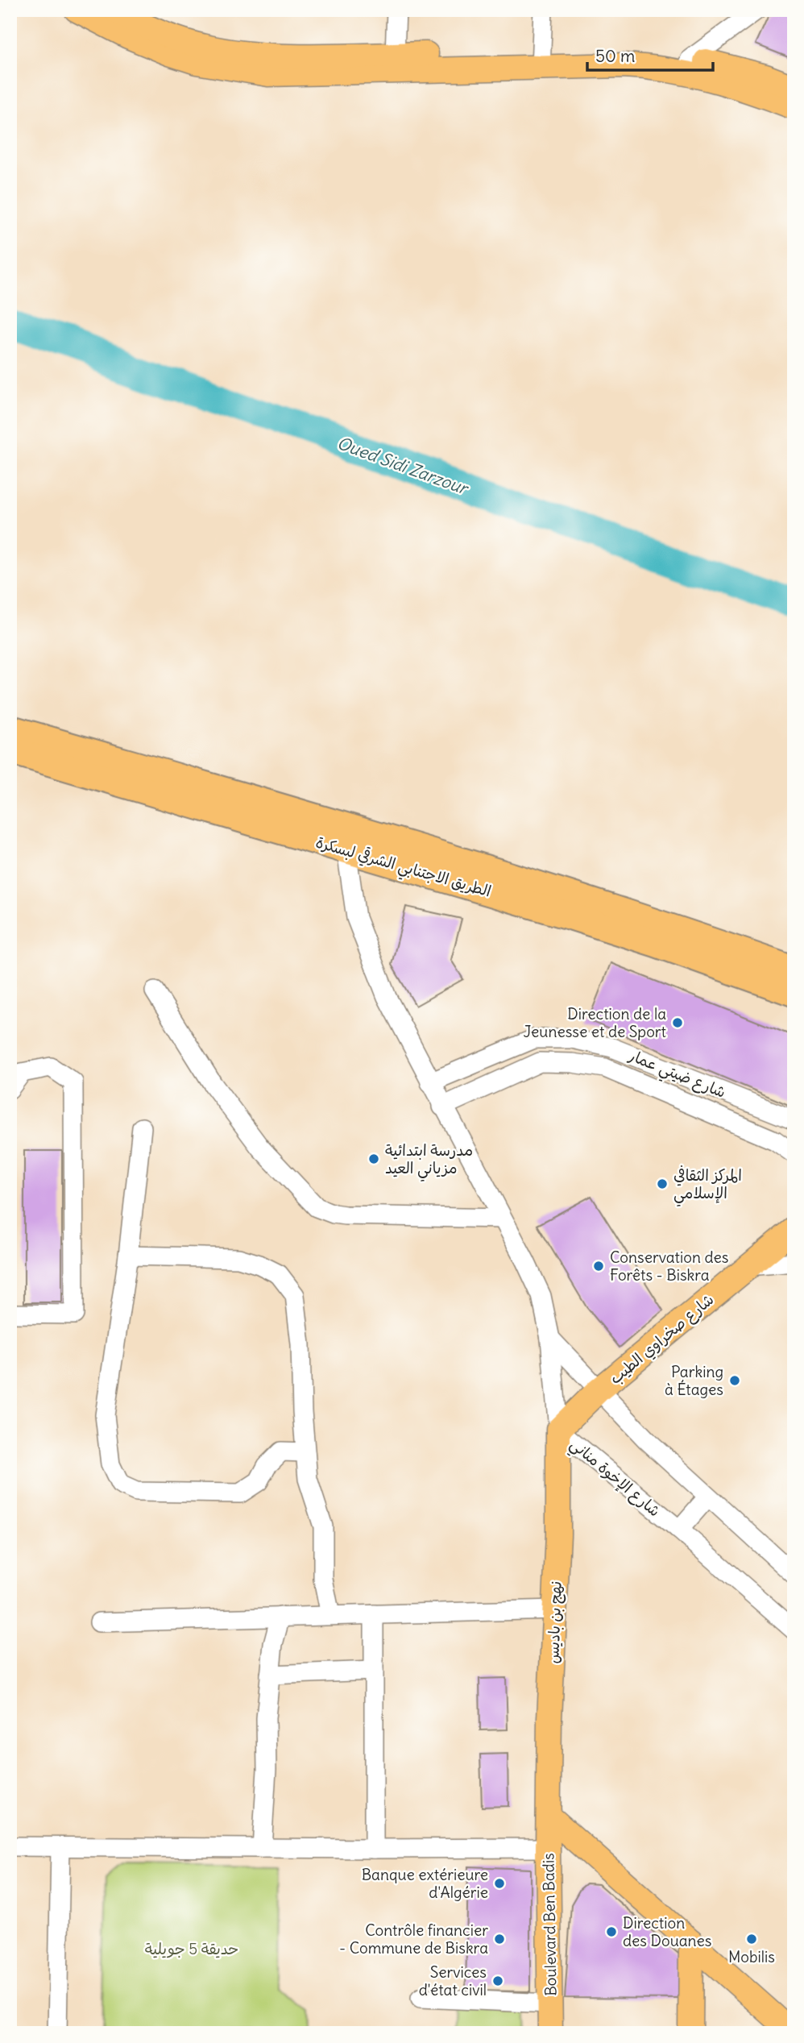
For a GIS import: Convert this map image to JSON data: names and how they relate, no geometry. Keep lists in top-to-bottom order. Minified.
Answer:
{"streets":{"highway":["الطريق الاجتنابي الشرقي لبسكرة"],"main road":["شارع صخراوي الطيب","نهج بن باديس","Boulevard Ben Badis"],"street":["شارع ضيتي عمار","شارع الإخوة مناني"]},"crossings":[["الطريق الاجتنابي الشرقي لبسكرة","شارع الإخوة مناني"],["شارع ضيتي عمار","شارع الإخوة مناني"],["شارع صخراوي الطيب","شارع الإخوة مناني"],["شارع صخراوي الطيب","نهج بن باديس"],["شارع الإخوة مناني","نهج بن باديس"],["نهج بن باديس","Boulevard Ben Badis"]],"water":["Oued Sidi Zarzour"],"parks":["حديقة 5 جويلية"],"places":["Direction de la Jeunesse et de Sport","مدرسة ابتدائية مزياني العيد","المركز الثقافي الإسلامي","Conservation des Forêts - Biskra","Parking à Étages","Banque extérieure d'Algérie","Direction des Douanes","Contrôle financier - Commune de Biskra","Mobilis","Services d'état civil"],"scale_bar":"50 m"}
